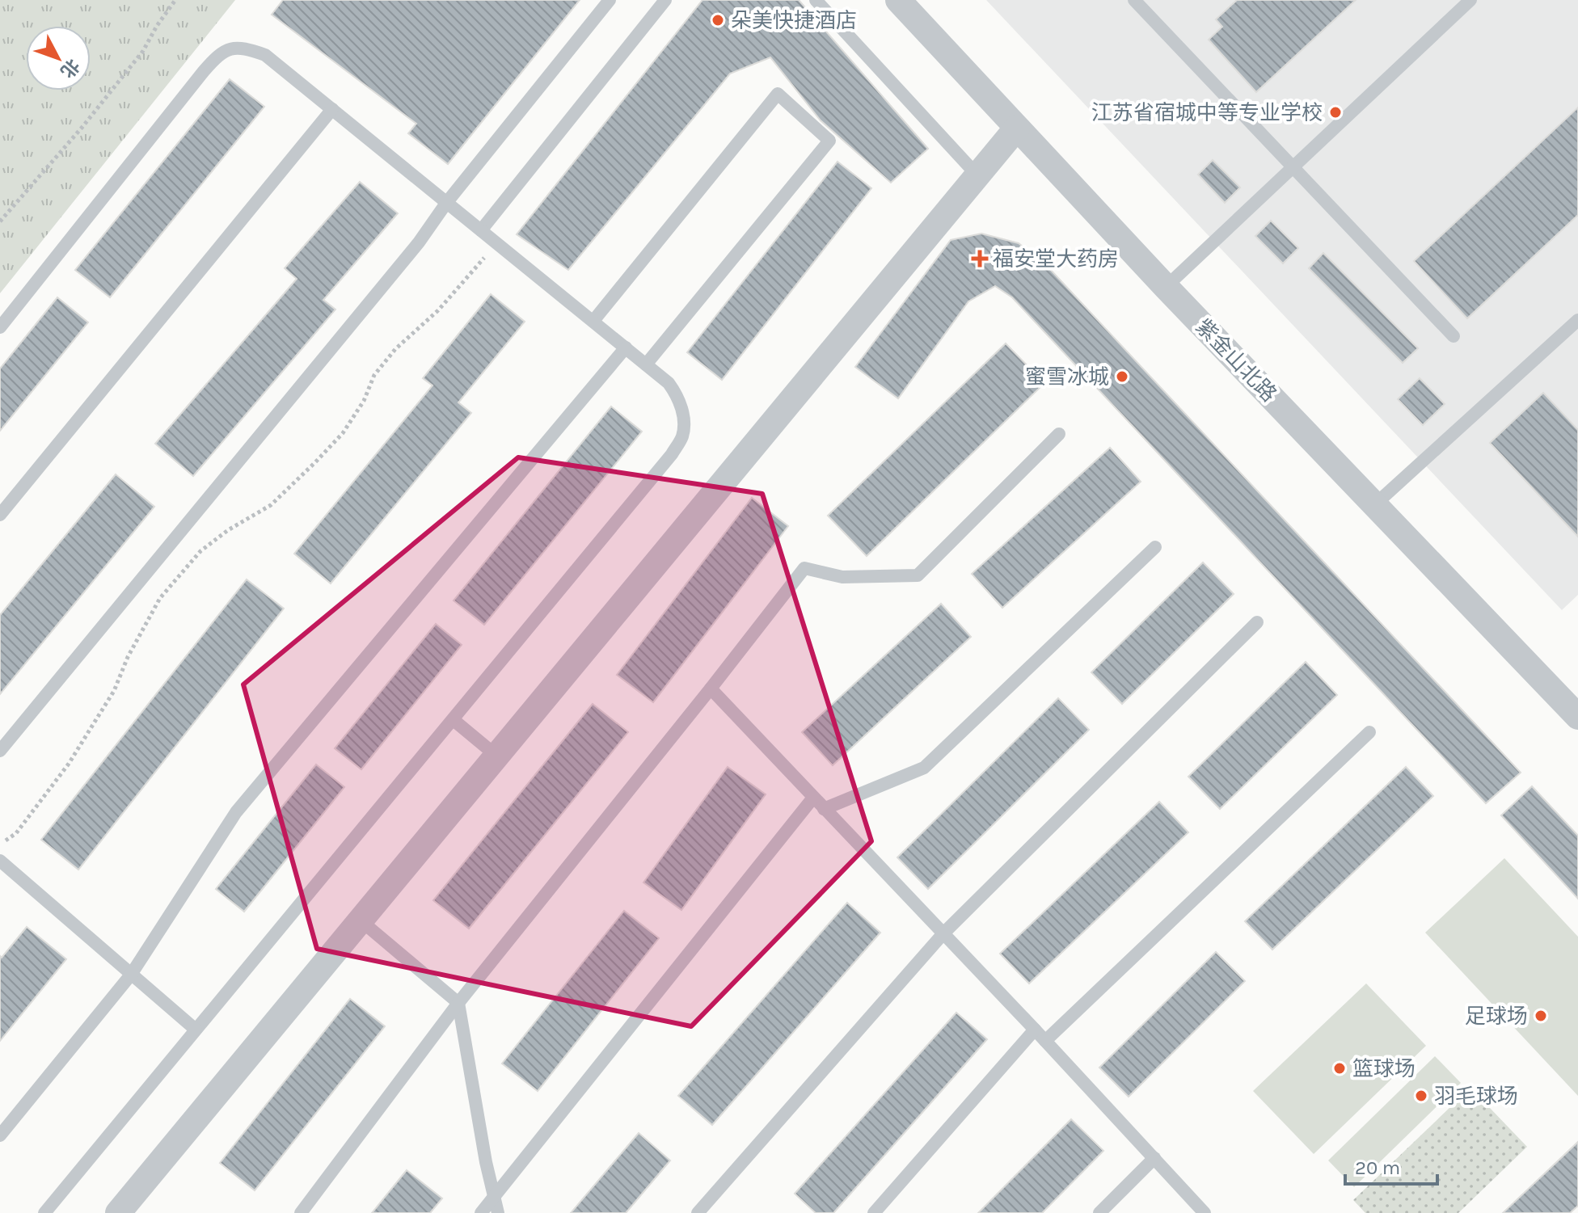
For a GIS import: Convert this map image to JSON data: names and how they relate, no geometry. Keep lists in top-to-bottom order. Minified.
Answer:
{"streets":{"street":["紫金山北路"]},"places":{"other":["朵美快捷酒店","江苏省宿城中等专业学校","蜜雪冰城","足球场","篮球场","羽毛球场"],"health":["福安堂大药房"]},"scale_bar":"20 m","north":"bottom right"}
